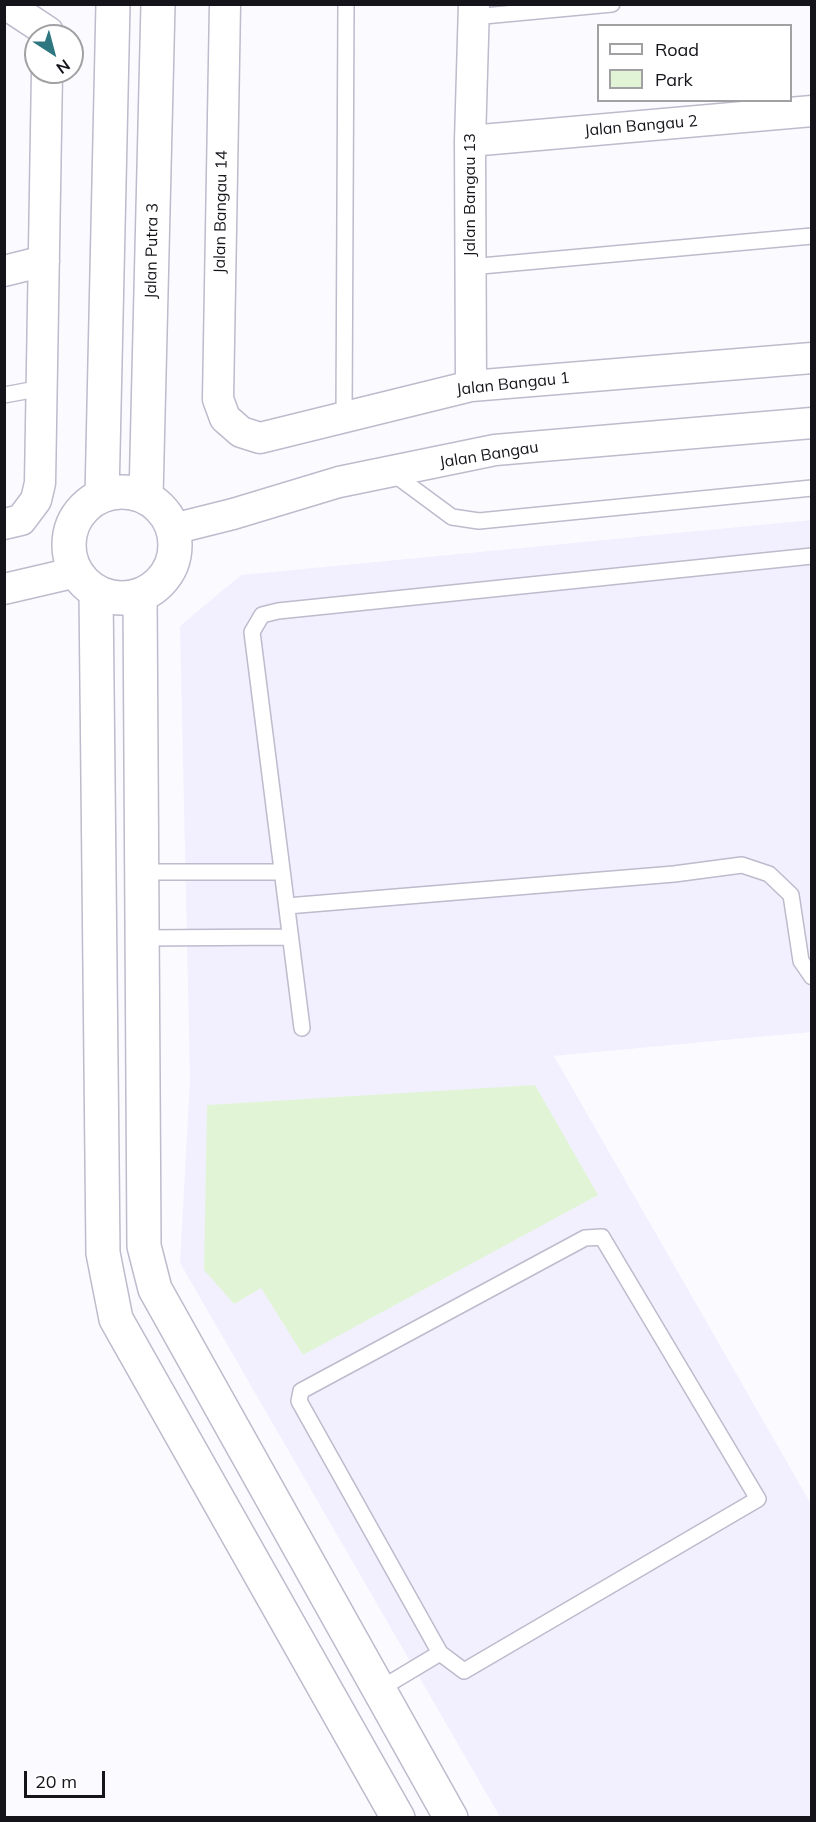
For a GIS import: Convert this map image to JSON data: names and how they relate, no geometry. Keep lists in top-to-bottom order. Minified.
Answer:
{"streets":{"street":["Jalan Bangau 2","Jalan Bangau 13","Jalan Bangau 14","Jalan Putra 3","Jalan Bangau 1","Jalan Bangau"]},"crossings":[["Jalan Bangau 2","Jalan Bangau 13"],["Jalan Bangau 13","Jalan Bangau 1"],["Jalan Bangau 14","Jalan Bangau 1"],["Jalan Putra 3","Jalan Bangau"]],"legend":["Road","Park"],"scale_bar":"20 m","north":"bottom right"}
